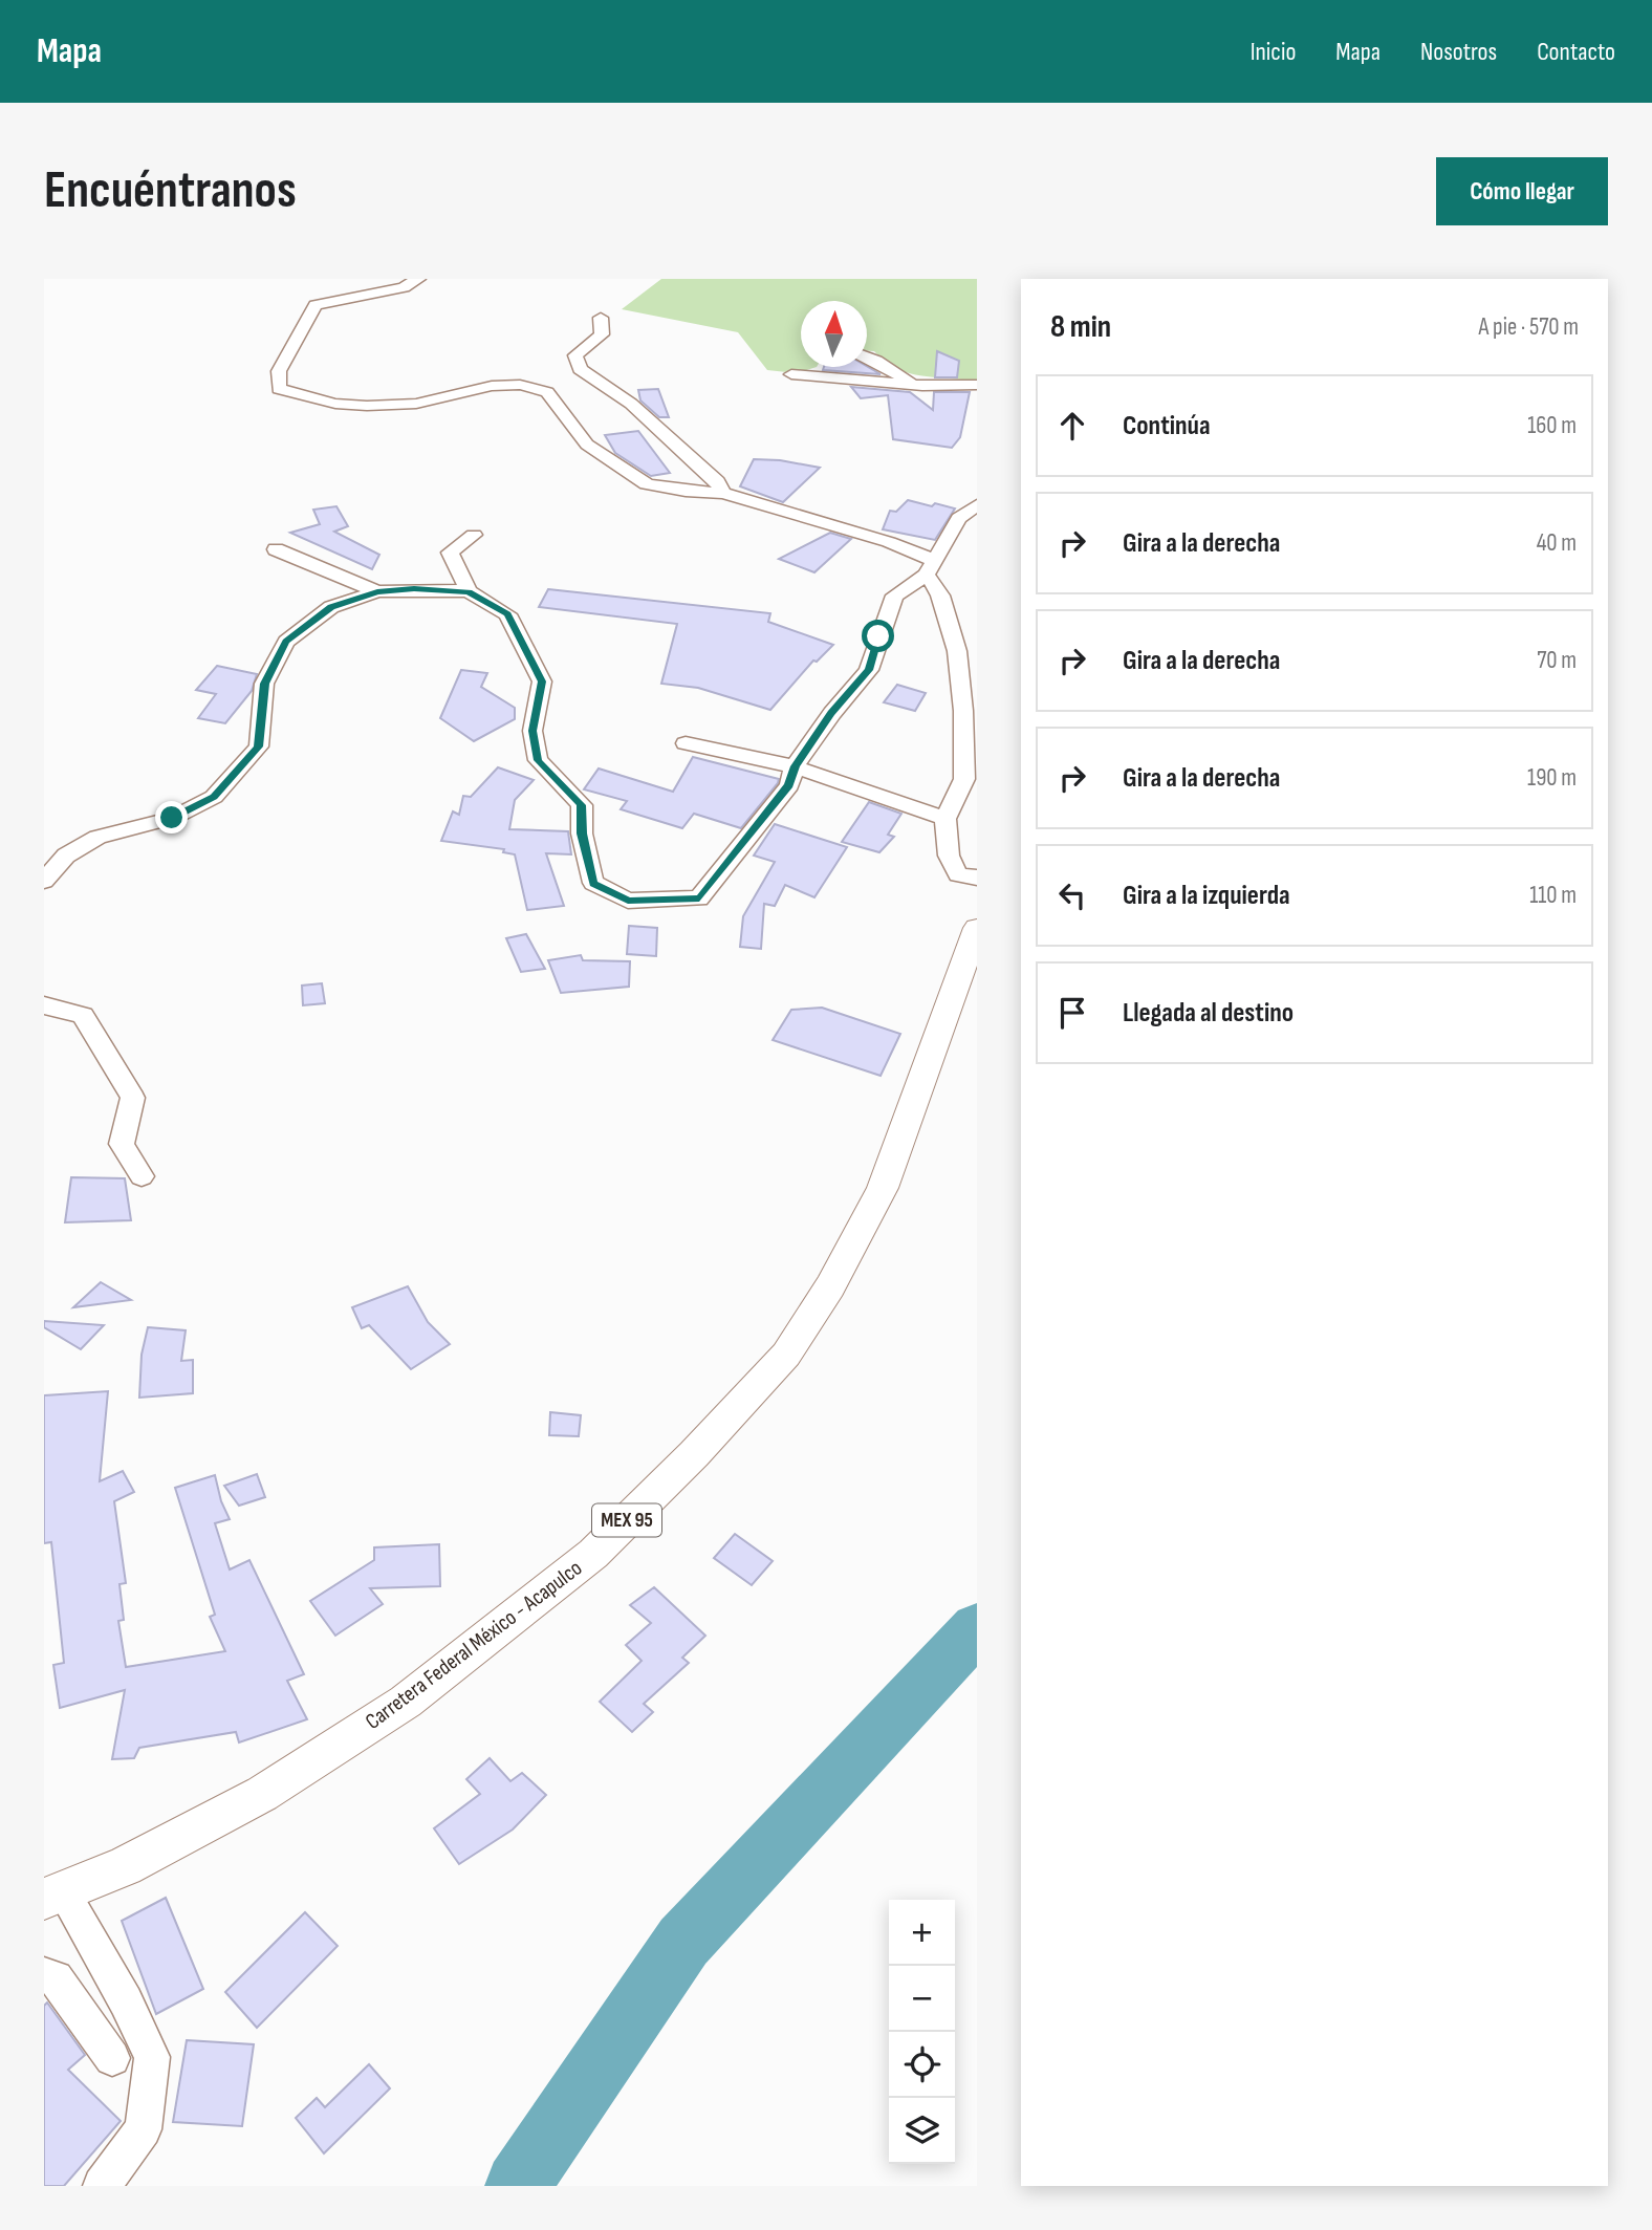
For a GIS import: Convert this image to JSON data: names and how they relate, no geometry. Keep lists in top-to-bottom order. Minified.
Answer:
{"streets":{"main road":["MEX 95","Carretera Federal México - Acapulco"]},"north":"top","page":{"header":"Mapa","nav":["Inicio","Mapa","Nosotros","Contacto"],"buttons":"Cómo llegar","title":"Encuéntranos","heading":["8 min","A pie · 570 m"],"list":[["Continúa","160 m"],["Gira a la derecha","40 m"],["Gira a la derecha","70 m"],["Gira a la derecha","190 m"],["Gira a la izquierda","110 m"],"Llegada al destino"],"map_buttons":["+","−"]}}
